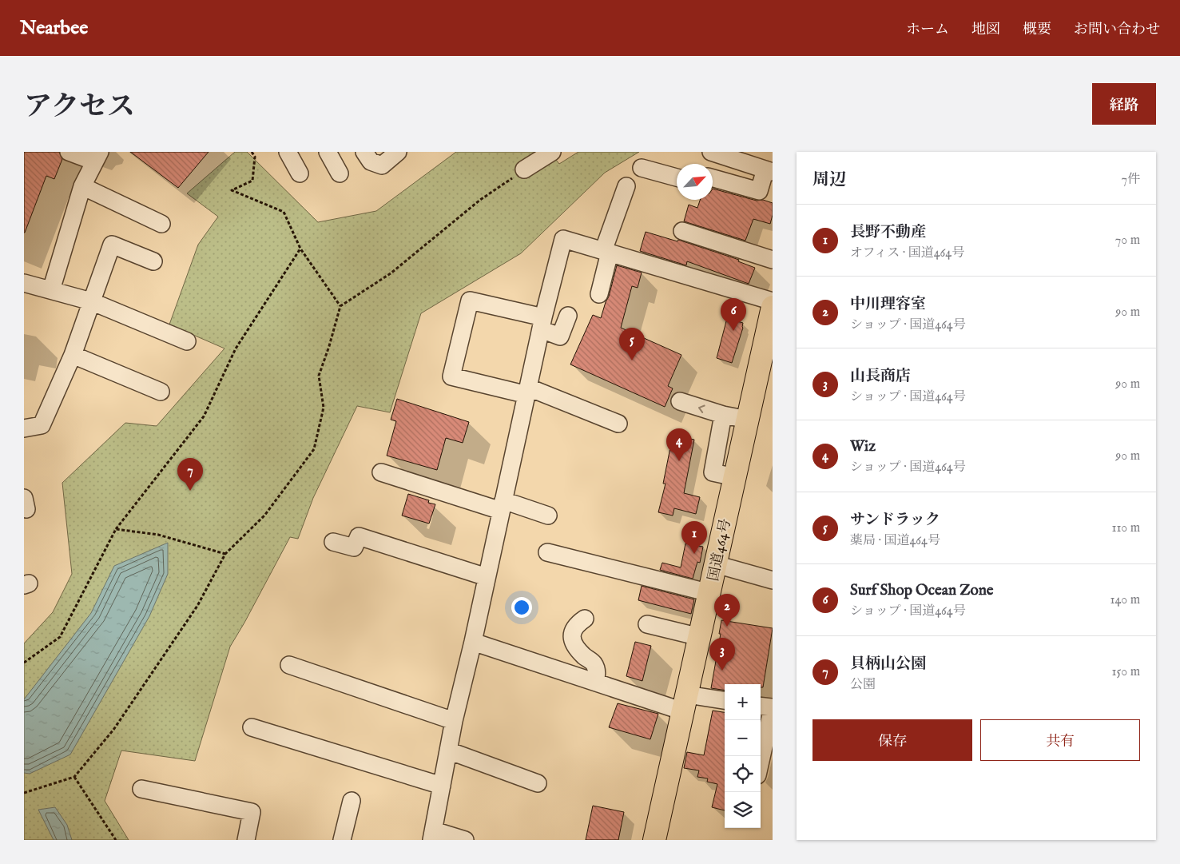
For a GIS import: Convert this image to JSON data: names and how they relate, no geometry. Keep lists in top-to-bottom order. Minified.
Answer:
{"streets":{"highway":["国道464号"]},"north":"top right","page":{"header":"Nearbee","nav":["ホーム","地図","概要","お問い合わせ"],"title":"アクセス","buttons":["経路",["保存","共有"]],"heading":["周辺","7件"],"list":[{"mark":"1","name":"長野不動産","note":"オフィス · 国道464号","value":"70 m"},{"mark":"2","name":"中川理容室","note":"ショップ · 国道464号","value":"90 m"},{"mark":"3","name":"山長商店","note":"ショップ · 国道464号","value":"90 m"},{"mark":"4","name":"Wiz","note":"ショップ · 国道464号","value":"90 m"},{"mark":"5","name":"サンドラック","note":"薬局 · 国道464号","value":"110 m"},{"mark":"6","name":"Surf Shop Ocean Zone","note":"ショップ · 国道464号","value":"140 m"},{"mark":"7","name":"貝柄山公園","note":"公園","value":"150 m"}],"pins":["6","5","4","7","1","2","3"],"map_buttons":["+","−"]}}
